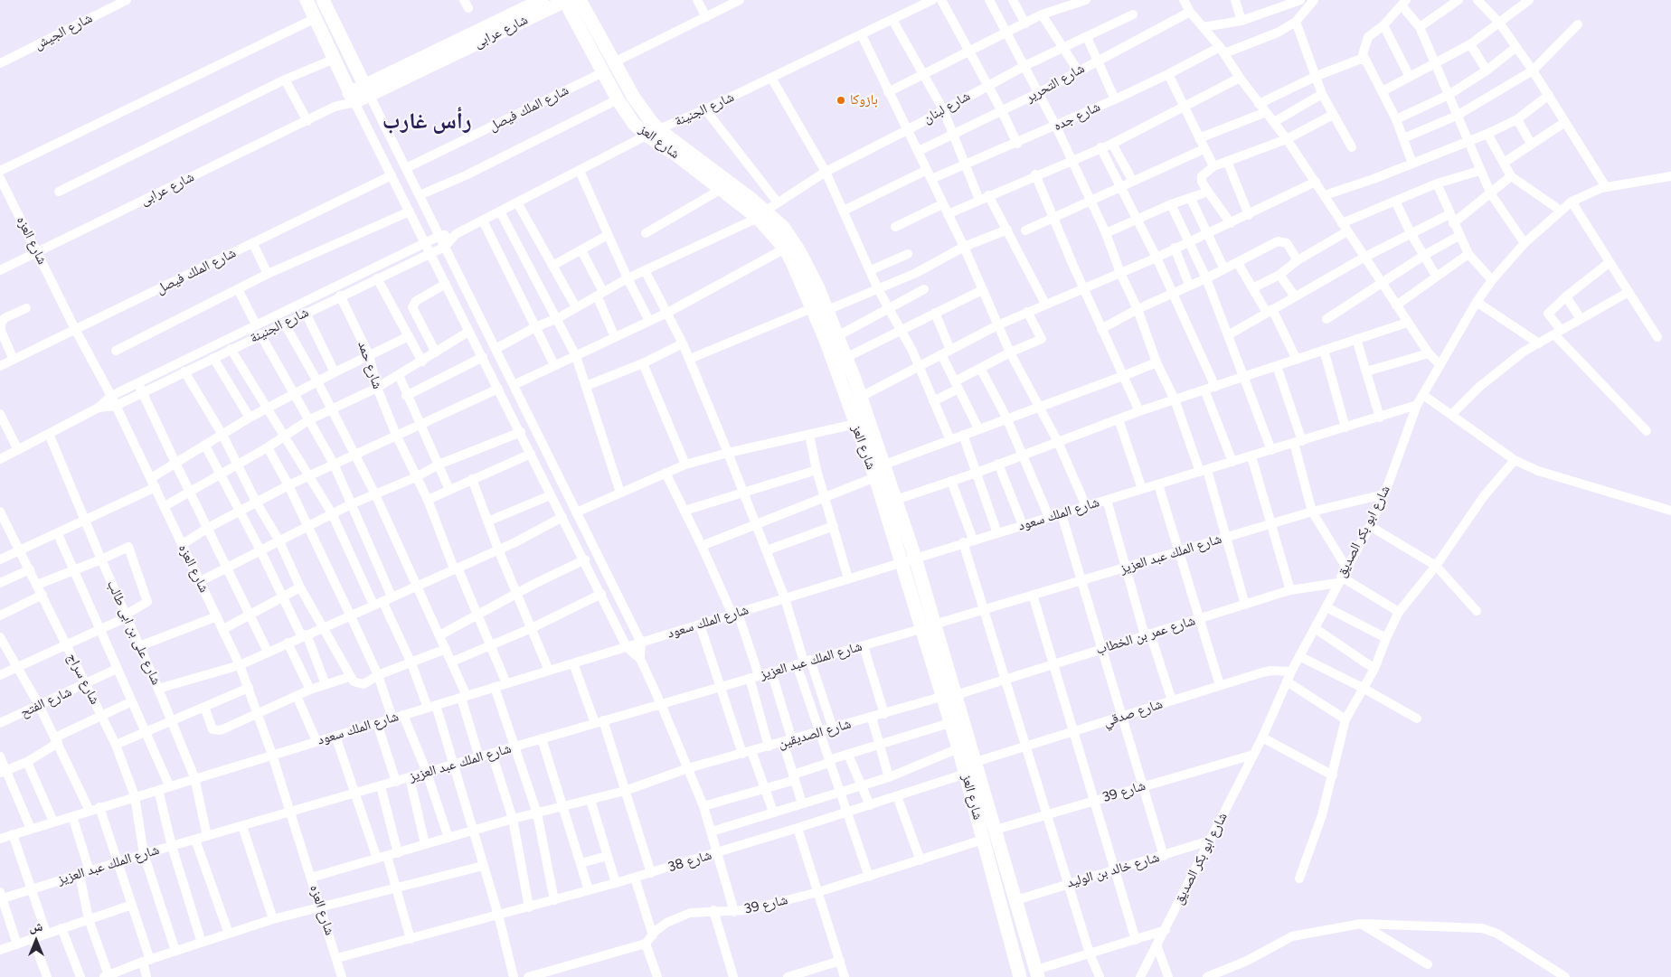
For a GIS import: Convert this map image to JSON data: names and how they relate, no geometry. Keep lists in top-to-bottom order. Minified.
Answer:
{"streets":{"main road":["شارع عرابى","شارع العز"],"street":["شارع الجيش","شارع التحرير","شارع لبنان","شارع الملك فيصل","شارع الجنينة","شارع جده","شارع العزه","شارع حمد","شارع الملك سعود","شارع ابو بكر الصديق","شارع الملك عبد العزيز","شارع على بن ابى طالب","شارع عمر بن الخطاب","شارع سراج","شارع الفتح","شارع صدقي","شارع الصديقين","شارع 39","شارع 38","شارع خالد بن الوليد"]},"crossings":[["شارع عرابى","شارع العز"],["شارع عرابى","شارع العزه"],["شارع لبنان","شارع العز"],["شارع الملك فيصل","شارع العز"],["شارع الملك فيصل","شارع العزه"],["شارع الجنينة","شارع العز"],["شارع الجنينة","شارع العزه"],["شارع الجنينة","شارع حمد"],["شارع الجنينة","شارع على بن ابى طالب"],["شارع العز","شارع الملك سعود"],["شارع العز","شارع الملك عبد العزيز"],["شارع العز","شارع عمر بن الخطاب"],["شارع العز","شارع صدقي"],["شارع العز","شارع الصديقين"],["شارع العز","شارع 39"],["شارع العز","شارع 38"],["شارع العز","شارع خالد بن الوليد"],["شارع العزه","شارع الملك سعود"],["شارع العزه","شارع الملك عبد العزيز"],["شارع العزه","شارع الصديقين"],["شارع العزه","شارع 38"],["شارع حمد","شارع الملك سعود"],["شارع الملك سعود","شارع ابو بكر الصديق"],["شارع الملك سعود","شارع على بن ابى طالب"],["شارع الملك سعود","شارع سراج"],["شارع ابو بكر الصديق","شارع الملك عبد العزيز"],["شارع ابو بكر الصديق","شارع عمر بن الخطاب"],["شارع ابو بكر الصديق","شارع صدقي"],["شارع ابو بكر الصديق","شارع 39"],["شارع ابو بكر الصديق","شارع خالد بن الوليد"],["شارع الملك عبد العزيز","شارع على بن ابى طالب"],["شارع الملك عبد العزيز","شارع سراج"],["شارع سراج","شارع الفتح"]],"districts":["رأس غارب"],"places":["بازوكا"],"north":"top"}
